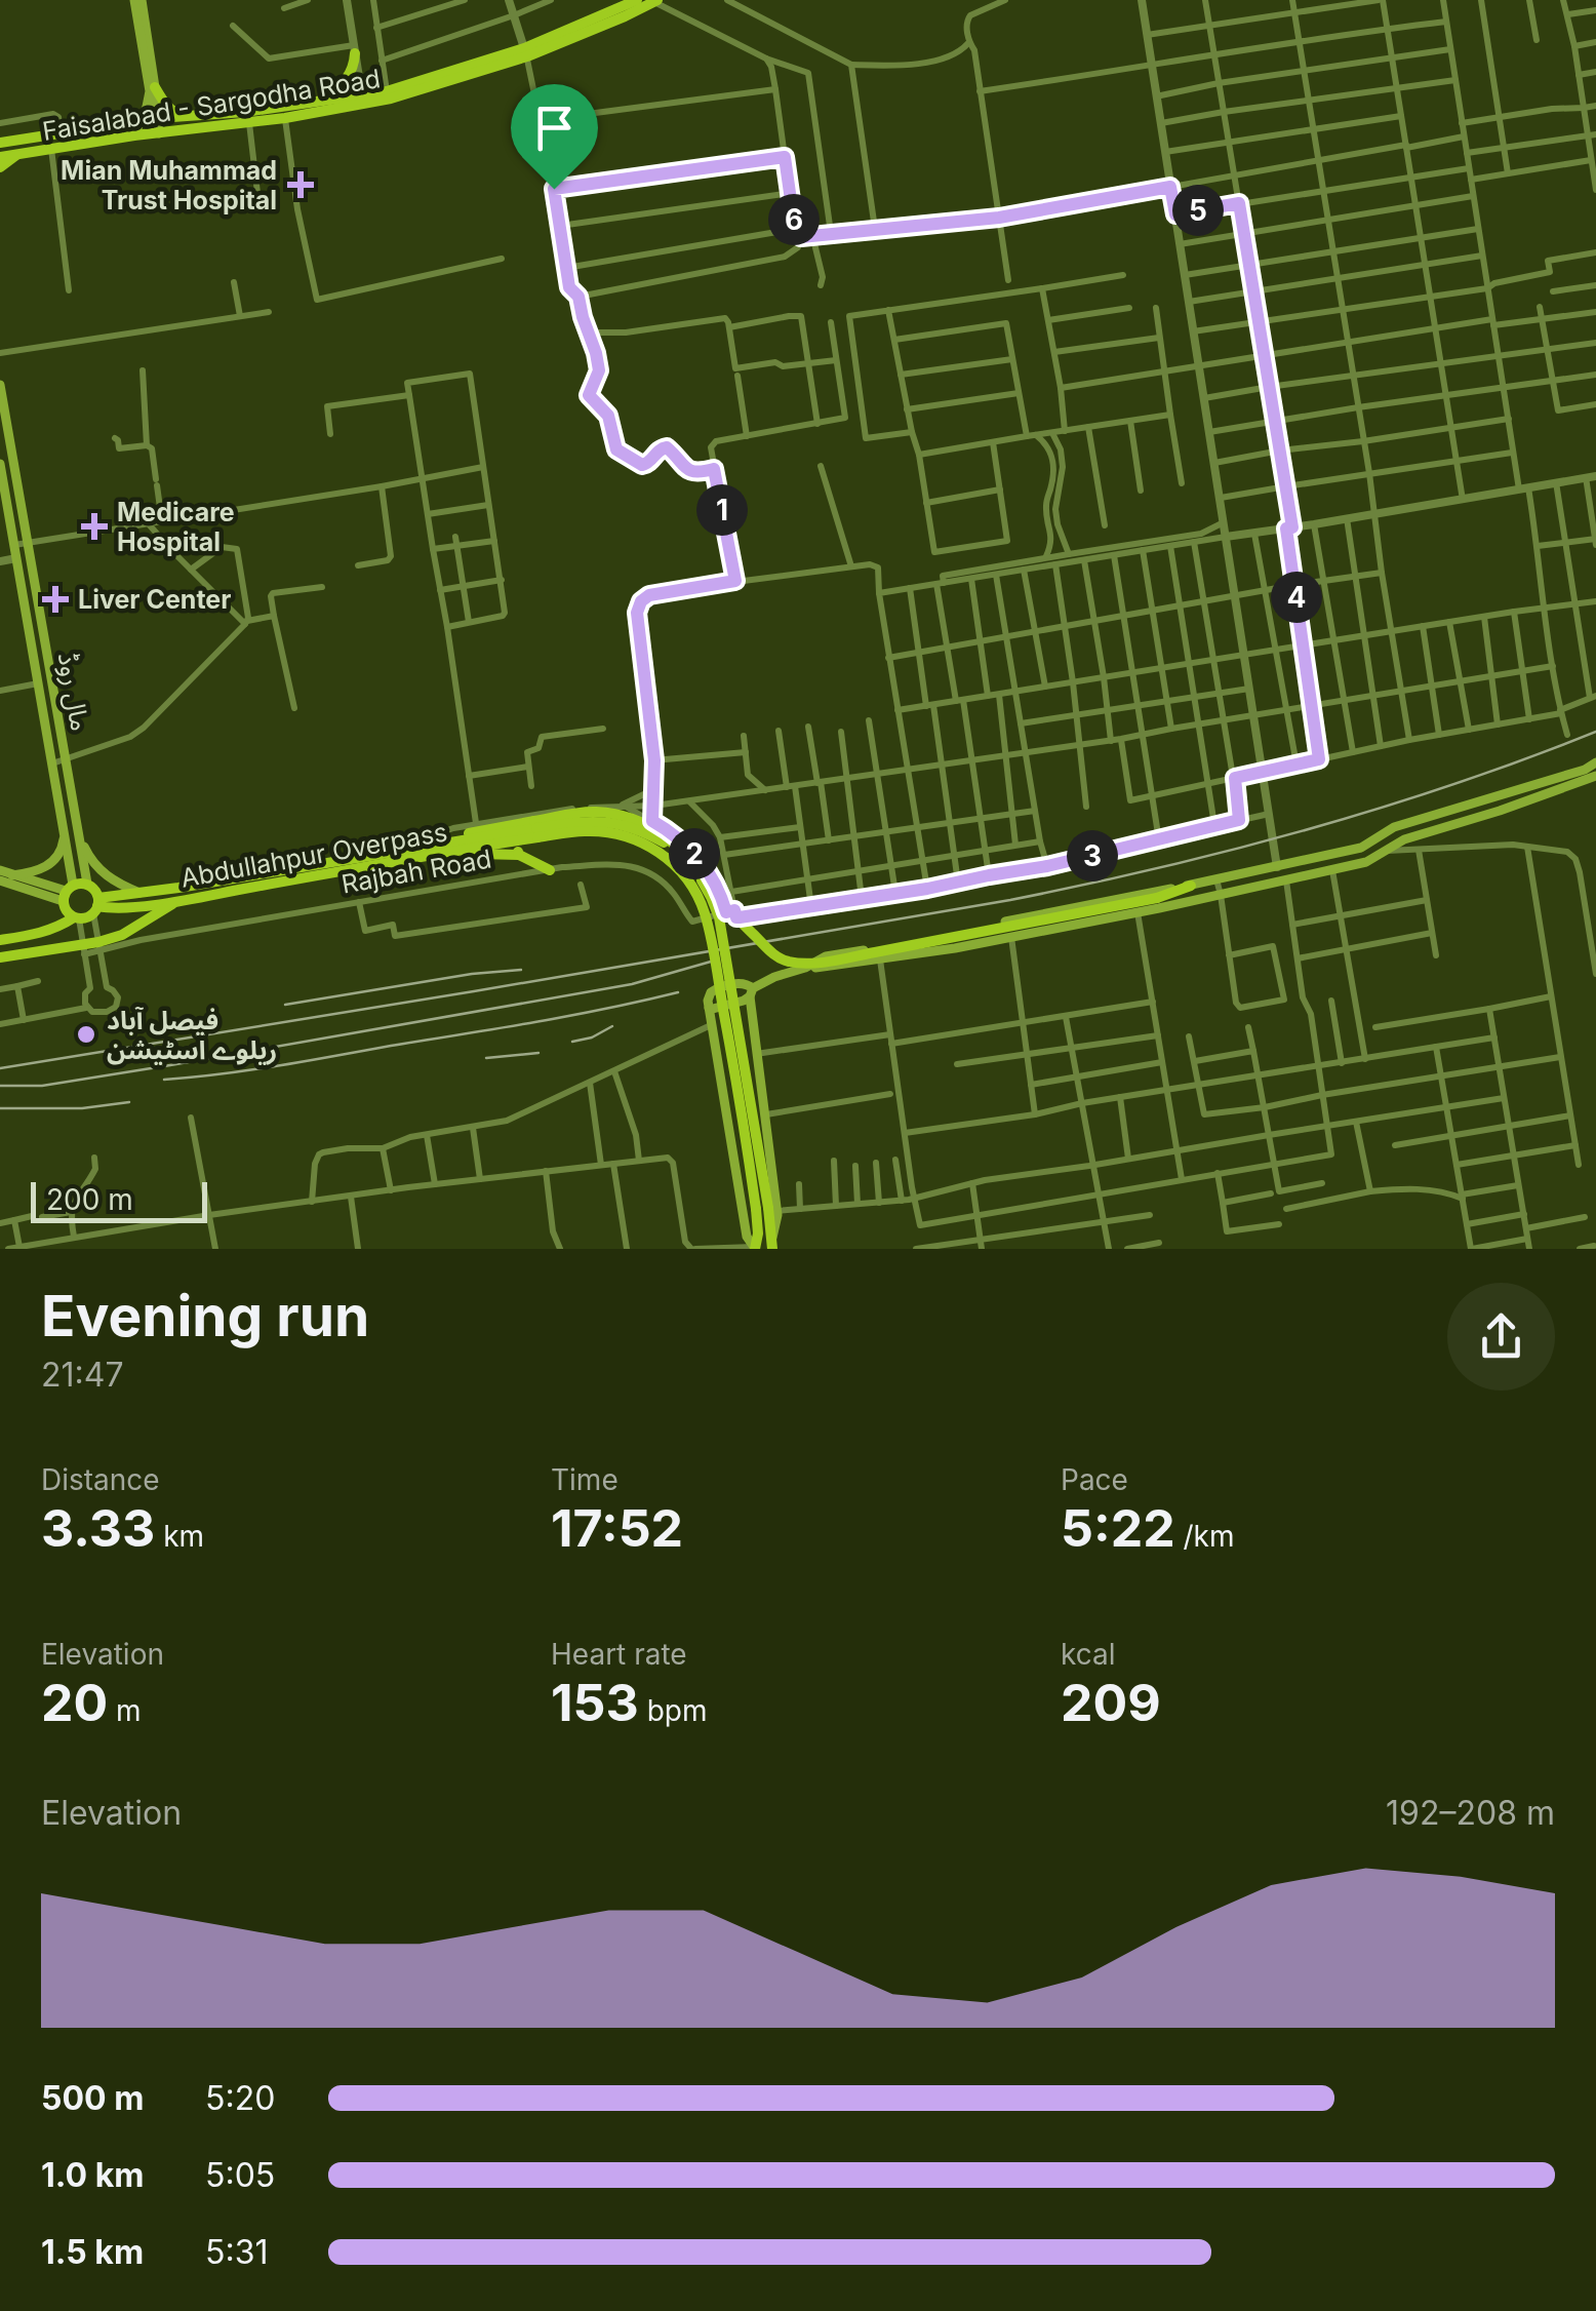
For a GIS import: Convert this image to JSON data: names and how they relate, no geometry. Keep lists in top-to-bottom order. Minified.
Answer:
{"streets":{"main road":["Faisalabad - Sargodha Road","مال روڈ","Abdullahpur Overpass","Rajbah Road"]},"crossings":[["مال روڈ","Abdullahpur Overpass"],["Abdullahpur Overpass","Rajbah Road"]],"places":{"health":["Mian Muhammad Trust Hospital","Medicare Hospital","Liver Center"],"other":["فیصل آباد ریلوے اسٹیشن"]},"scale_bar":"200 m","page":{"pins":["5","6","1","4","2","3"],"scale":"200 m","heading":["Evening run","21:47"],"stats":[["Distance","3.33 km"],["Time","17:52"],["Pace","5:22 /km"],["Elevation","20 m"],["Heart rate","153 bpm"],["kcal","209"]],"chart":["Elevation","192–208 m"],"list":[{"name":"500 m","note":"5:20"},{"name":"1.0 km","note":"5:05"},{"name":"1.5 km","note":"5:31"}]}}
